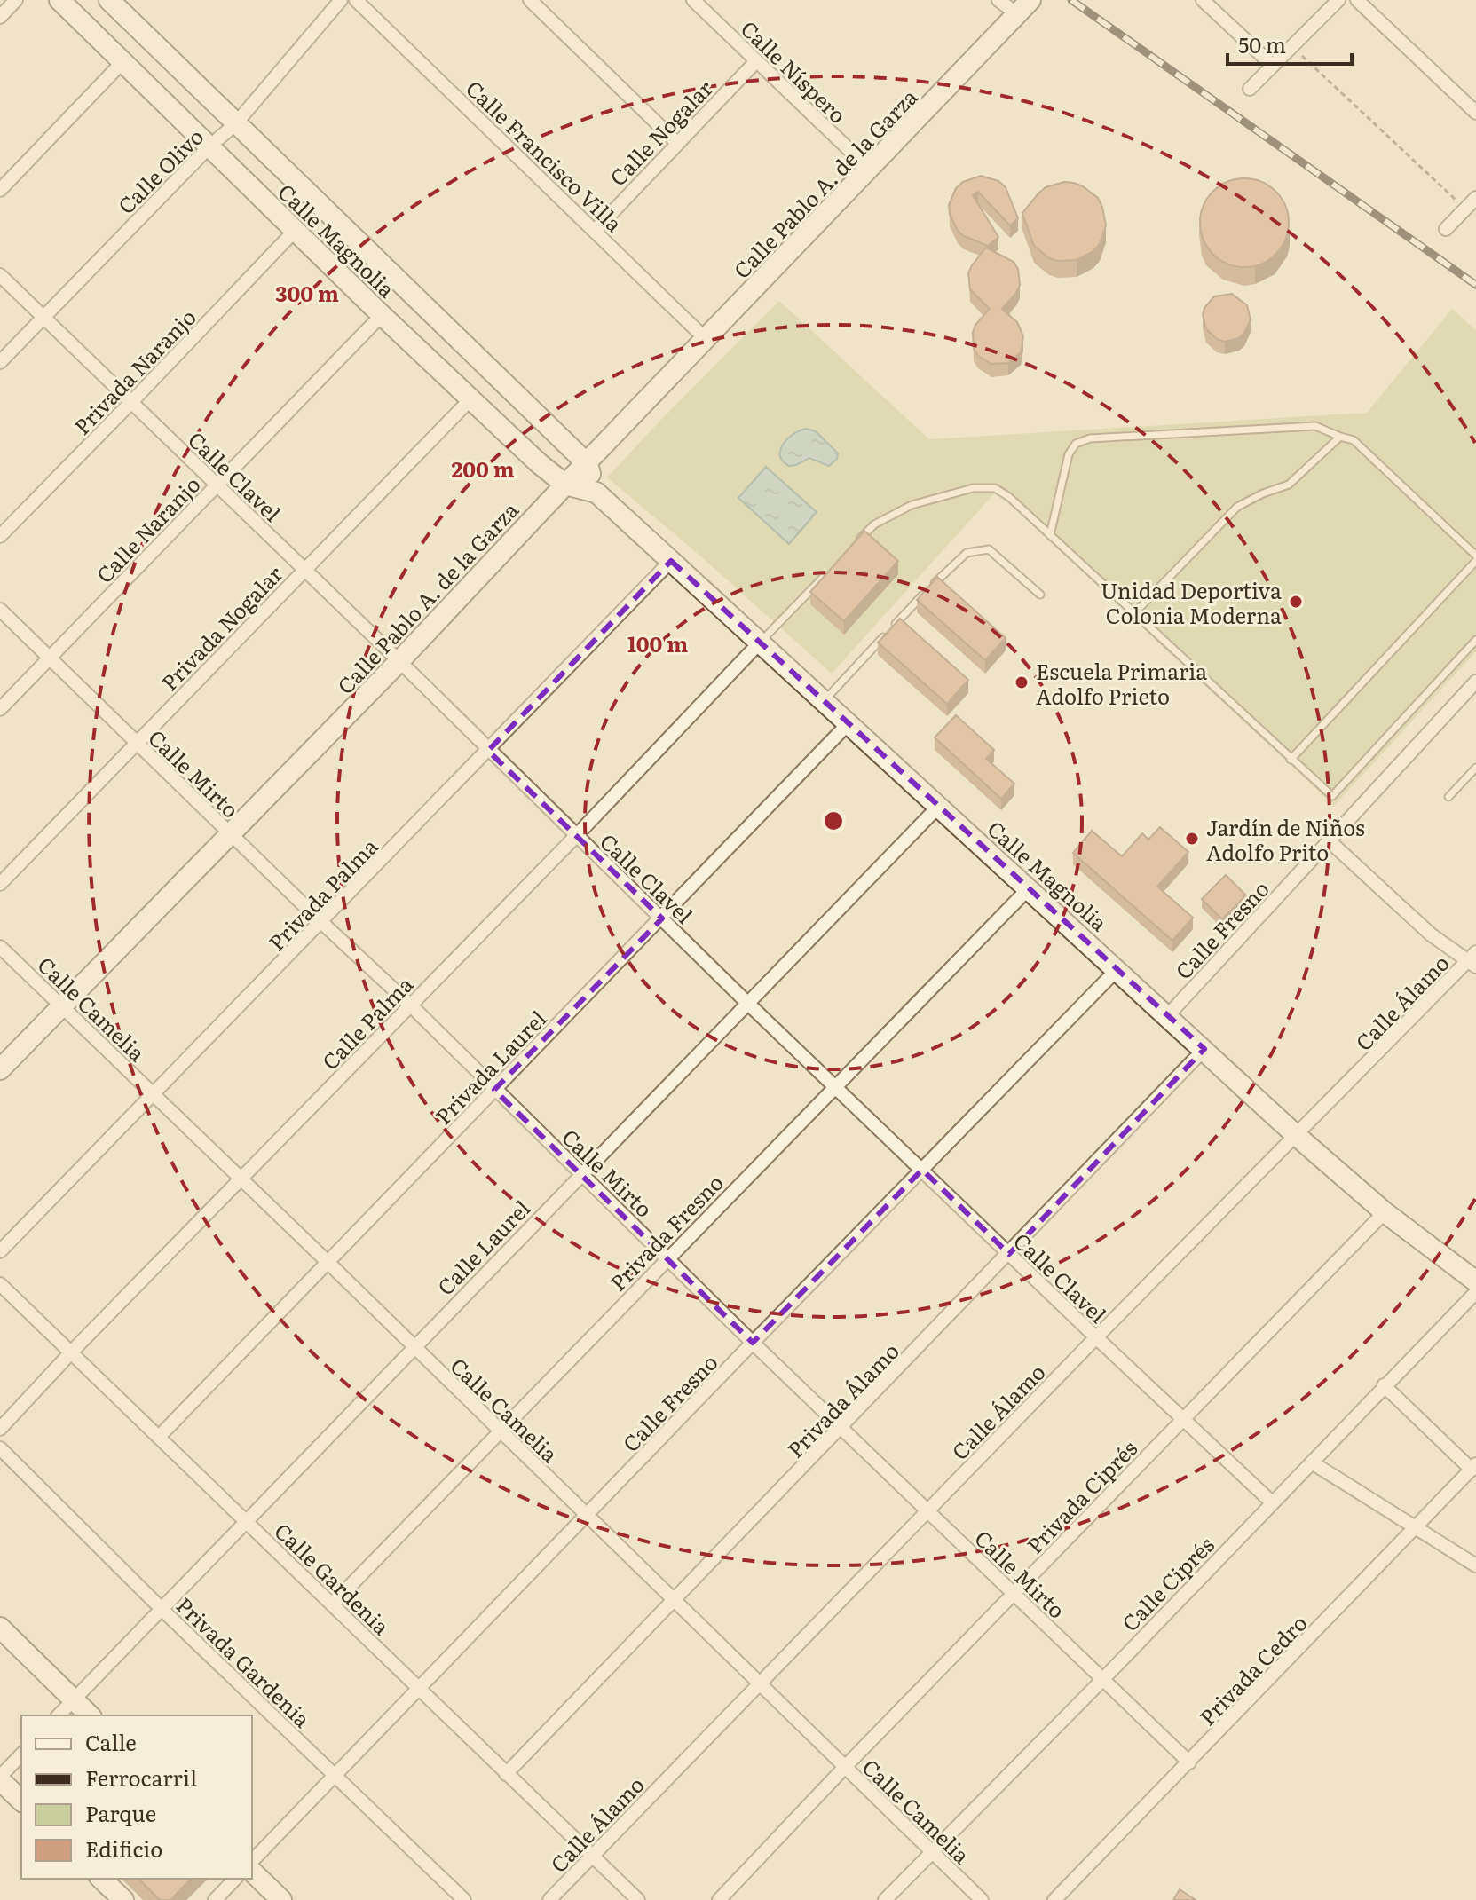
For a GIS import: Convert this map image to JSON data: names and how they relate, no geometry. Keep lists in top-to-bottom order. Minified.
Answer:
{"streets":{"street":["Calle Níspero","Calle Nogalar","Calle Francisco Villa","Calle Olivo","Calle Pablo A. de la Garza","Calle Magnolia","Privada Naranjo","Calle Clavel","Calle Naranjo","Privada Nogalar","Calle Mirto","Privada Palma","Calle Fresno","Calle Álamo","Calle Camelia","Calle Palma","Privada Laurel","Privada Fresno","Calle Laurel","Privada Álamo","Privada Ciprés","Calle Gardenia","Calle Ciprés","Privada Gardenia","Privada Cedro"]},"crossings":[["Calle Níspero","Calle Nogalar"],["Calle Níspero","Calle Pablo A. de la Garza"],["Calle Nogalar","Calle Francisco Villa"],["Calle Francisco Villa","Calle Pablo A. de la Garza"],["Calle Olivo","Calle Magnolia"],["Calle Olivo","Calle Clavel"],["Calle Pablo A. de la Garza","Calle Magnolia"],["Calle Pablo A. de la Garza","Calle Clavel"],["Calle Pablo A. de la Garza","Calle Mirto"],["Calle Pablo A. de la Garza","Calle Camelia"],["Calle Magnolia","Privada Naranjo"],["Calle Magnolia","Calle Naranjo"],["Calle Magnolia","Privada Nogalar"],["Calle Magnolia","Privada Palma"],["Calle Magnolia","Calle Fresno"],["Calle Magnolia","Calle Álamo"],["Calle Magnolia","Calle Palma"],["Calle Magnolia","Privada Laurel"],["Calle Magnolia","Privada Fresno"],["Calle Magnolia","Calle Laurel"],["Calle Magnolia","Privada Álamo"],["Calle Magnolia","Privada Ciprés"],["Privada Naranjo","Calle Clavel"],["Calle Clavel","Calle Naranjo"],["Calle Clavel","Privada Nogalar"],["Calle Clavel","Privada Palma"],["Calle Clavel","Calle Fresno"],["Calle Clavel","Calle Álamo"],["Calle Clavel","Calle Palma"],["Calle Clavel","Privada Laurel"],["Calle Clavel","Privada Fresno"],["Calle Clavel","Calle Laurel"],["Calle Clavel","Privada Álamo"],["Calle Clavel","Privada Ciprés"],["Calle Clavel","Calle Ciprés"],["Calle Naranjo","Calle Mirto"],["Privada Nogalar","Calle Mirto"],["Calle Mirto","Privada Palma"],["Calle Mirto","Calle Fresno"],["Calle Mirto","Calle Álamo"],["Calle Mirto","Calle Palma"],["Calle Mirto","Privada Laurel"],["Calle Mirto","Privada Fresno"],["Calle Mirto","Calle Laurel"],["Calle Mirto","Privada Álamo"],["Calle Mirto","Privada Ciprés"],["Calle Mirto","Calle Ciprés"],["Calle Mirto","Privada Cedro"],["Privada Palma","Calle Camelia"],["Calle Fresno","Calle Camelia"],["Calle Fresno","Calle Gardenia"],["Calle Fresno","Privada Gardenia"],["Calle Álamo","Calle Camelia"],["Calle Álamo","Calle Gardenia"],["Calle Camelia","Calle Palma"],["Calle Camelia","Privada Laurel"],["Calle Camelia","Privada Fresno"],["Calle Camelia","Calle Laurel"],["Calle Camelia","Privada Álamo"],["Calle Camelia","Privada Ciprés"],["Calle Camelia","Calle Ciprés"],["Calle Palma","Calle Gardenia"],["Privada Laurel","Calle Gardenia"],["Privada Fresno","Calle Gardenia"],["Calle Laurel","Calle Gardenia"],["Calle Laurel","Privada Gardenia"],["Privada Álamo","Calle Gardenia"]],"places":["Unidad Deportiva Colonia Moderna","Escuela Primaria Adolfo Prieto","Jardín de Niños Adolfo Prito"],"legend":["Calle","Ferrocarril","Parque","Edificio"],"scale_bar":"50 m","rings":["300 m","200 m","100 m"]}
